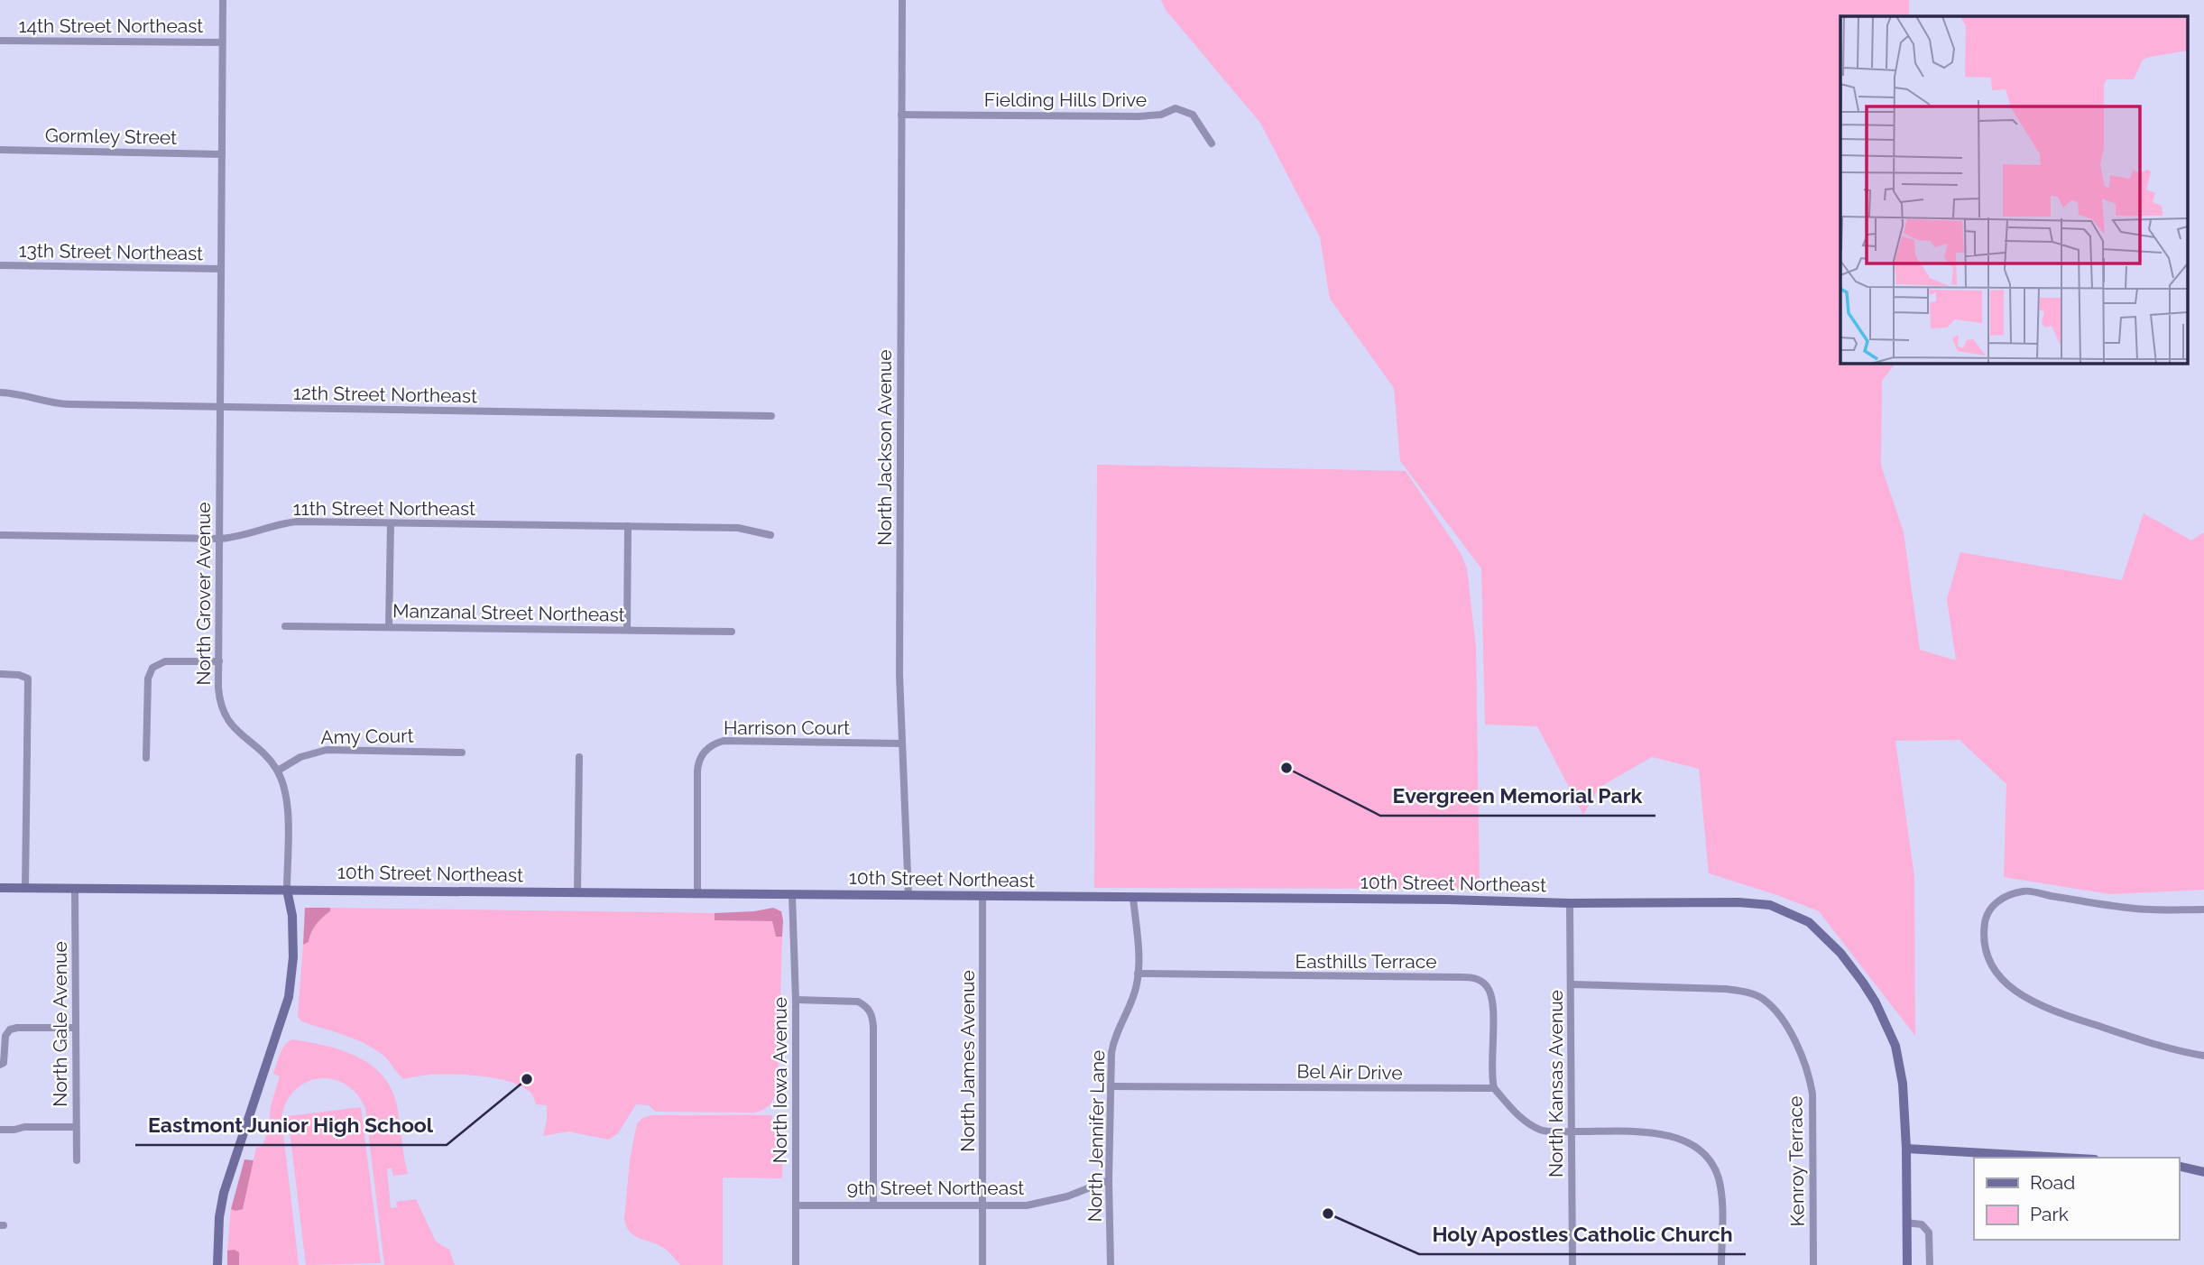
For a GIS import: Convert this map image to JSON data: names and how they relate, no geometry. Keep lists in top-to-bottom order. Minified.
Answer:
{"streets":{"main road":["North Grover Avenue","10th Street Northeast"],"street":["14th Street Northeast","Fielding Hills Drive","Gormley Street","13th Street Northeast","12th Street Northeast","North Jackson Avenue","11th Street Northeast","Manzanal Street Northeast","Harrison Court","Amy Court","Easthills Terrace","North Gale Avenue","North James Avenue","Bel Air Drive","North Iowa Avenue","North Kansas Avenue","North Jennifer Lane","Kenroy Terrace","9th Street Northeast"]},"crossings":[["14th Street Northeast","North Grover Avenue"],["Fielding Hills Drive","North Jackson Avenue"],["Gormley Street","North Grover Avenue"],["13th Street Northeast","North Grover Avenue"],["12th Street Northeast","North Grover Avenue"],["North Jackson Avenue","Harrison Court"],["North Jackson Avenue","10th Street Northeast"],["11th Street Northeast","North Grover Avenue"],["North Grover Avenue","Amy Court"],["North Grover Avenue","10th Street Northeast"],["Harrison Court","10th Street Northeast"],["10th Street Northeast","North Gale Avenue"],["10th Street Northeast","North James Avenue"],["10th Street Northeast","North Iowa Avenue"],["10th Street Northeast","North Kansas Avenue"],["10th Street Northeast","North Jennifer Lane"],["Easthills Terrace","Bel Air Drive"],["Easthills Terrace","North Jennifer Lane"],["North James Avenue","9th Street Northeast"],["Bel Air Drive","North Jennifer Lane"],["North Iowa Avenue","9th Street Northeast"],["North Kansas Avenue","Kenroy Terrace"],["North Jennifer Lane","9th Street Northeast"]],"places":["Evergreen Memorial Park","Eastmont Junior High School","Holy Apostles Catholic Church"],"legend":["Road","Park"]}
